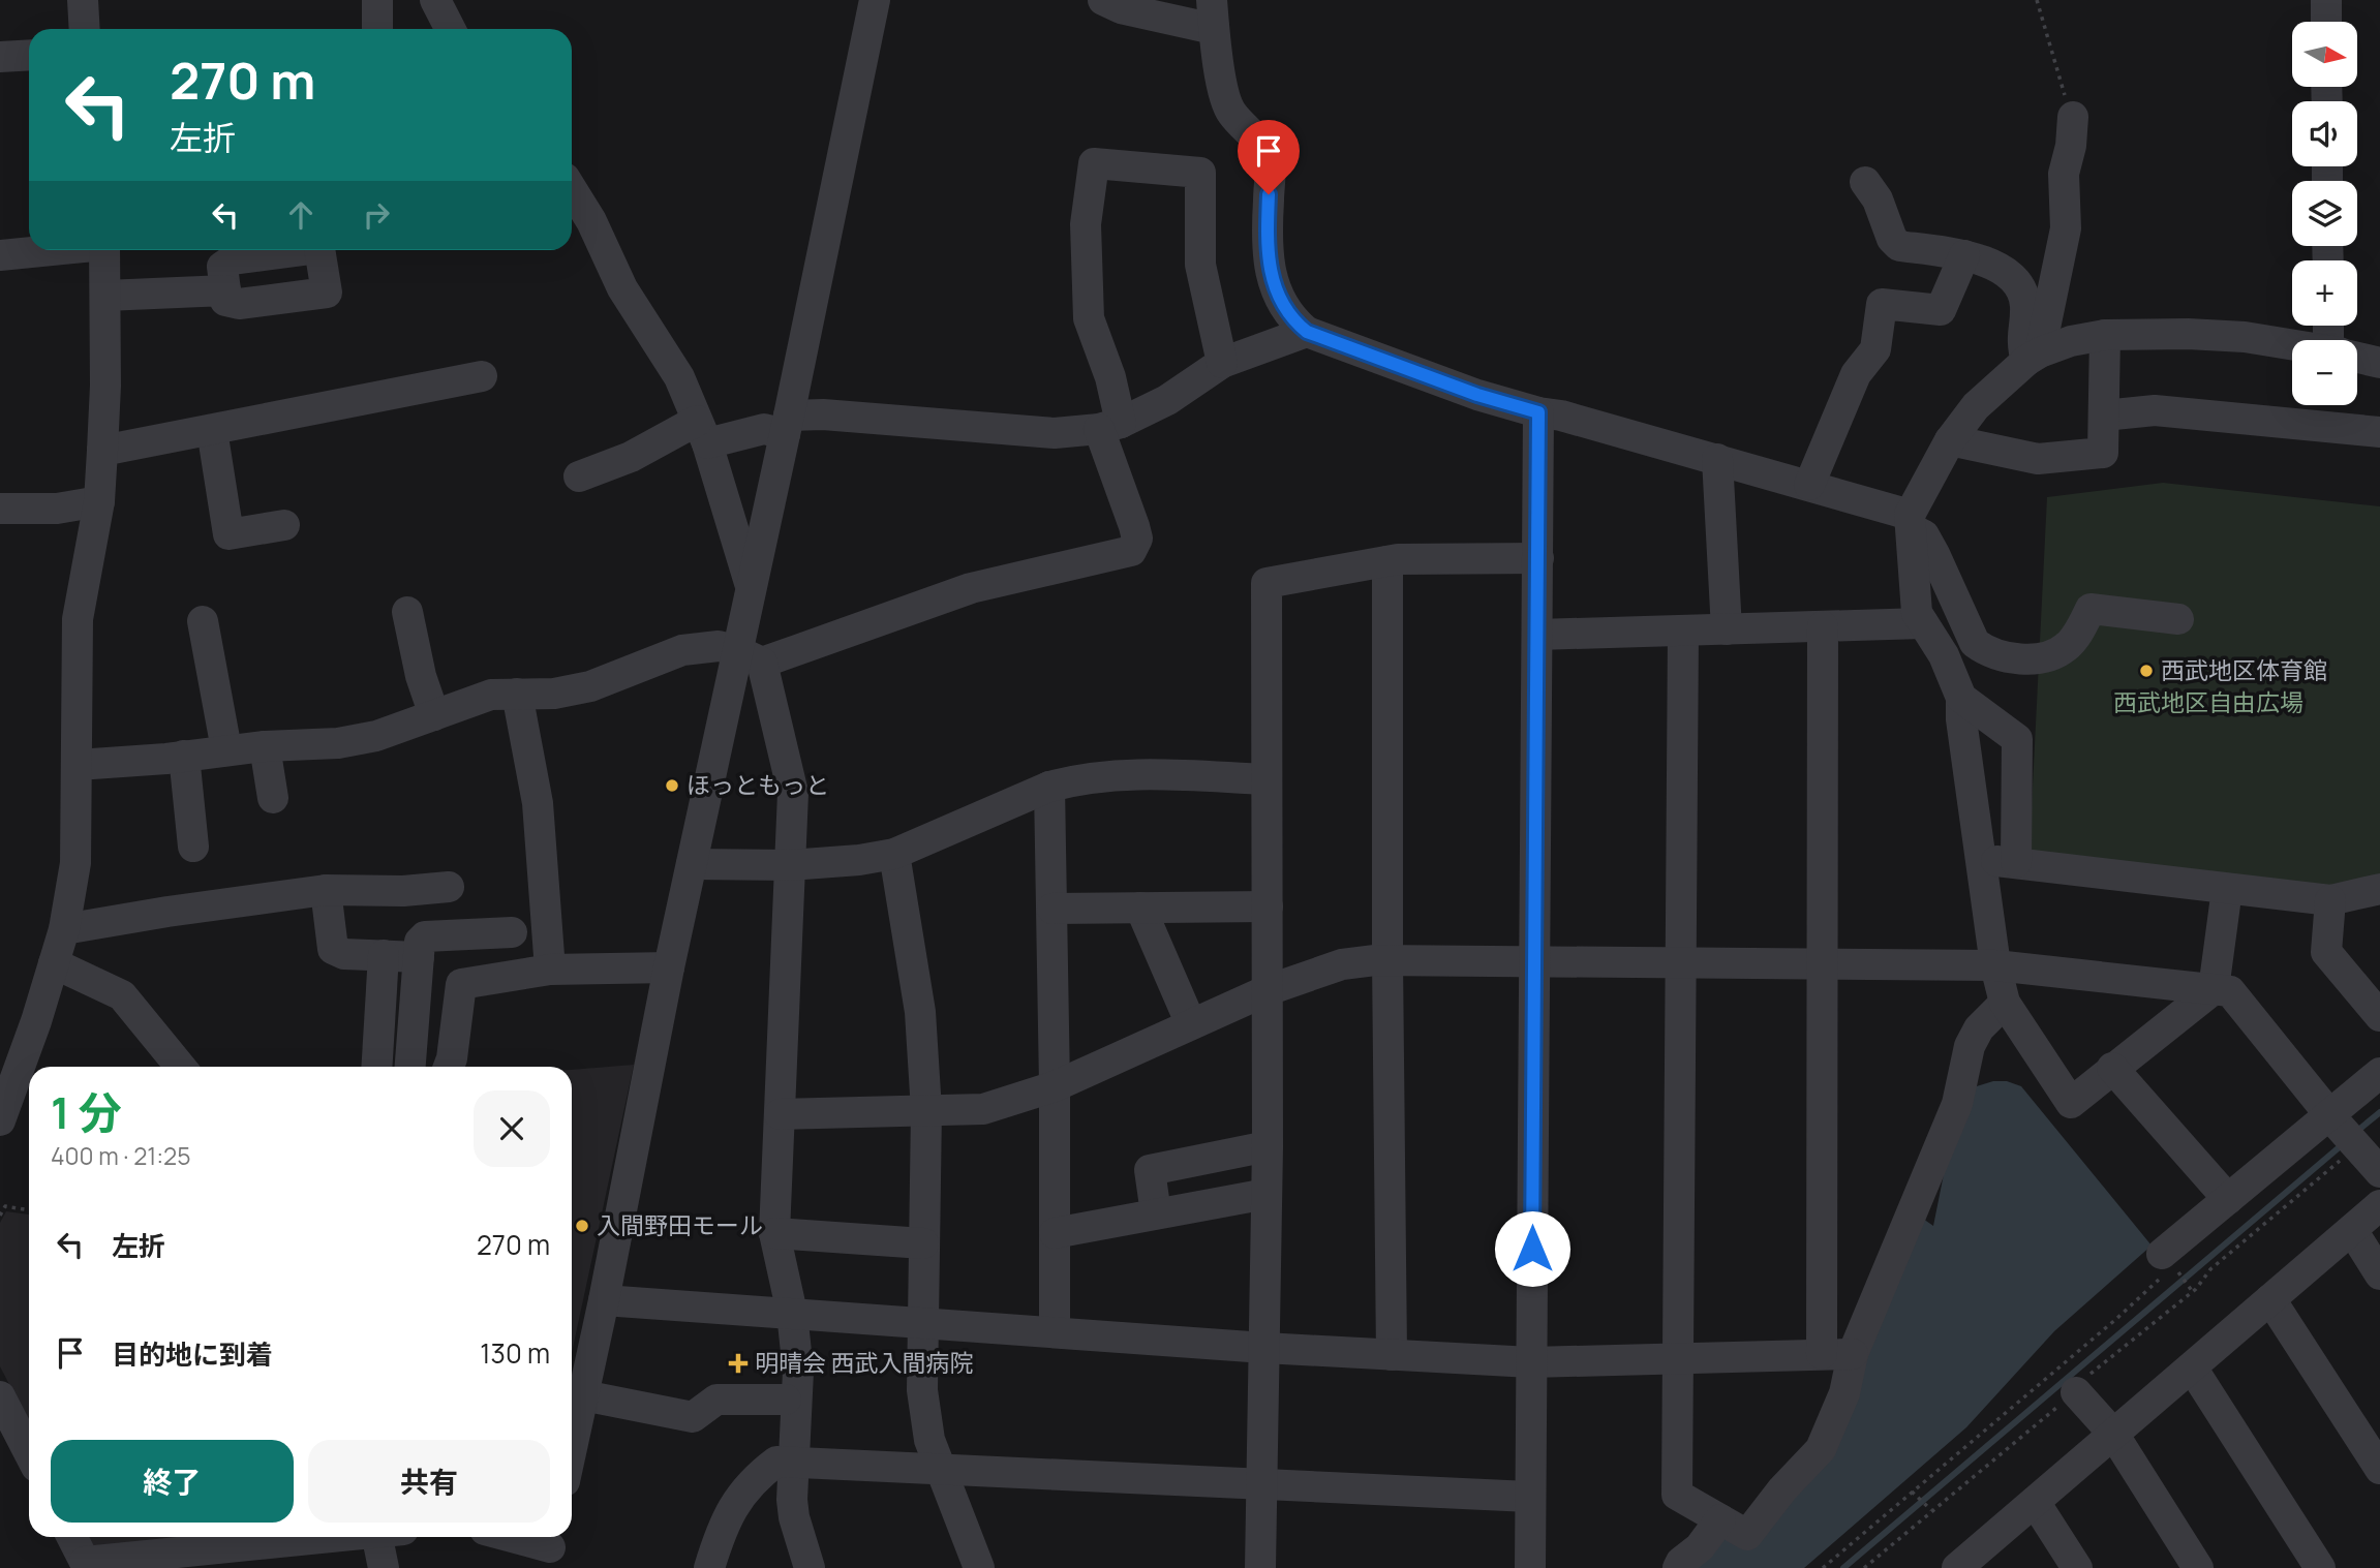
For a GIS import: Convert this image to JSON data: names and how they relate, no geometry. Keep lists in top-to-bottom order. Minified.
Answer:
{"parks":["西武地区自由広場"],"places":{"other":["西武地区体育館","ほっともっと","入間野田モール"],"health":["明晴会 西武入間病院"]},"north":"right","page":{"map_buttons":["+","−"],"turn":["270 m","左折"],"heading":["1 分","400 m · 21:25"],"list":[{"name":"左折","value":"270 m"},{"name":"目的地に到着","value":"130 m"}],"buttons":["終了","共有"]}}
